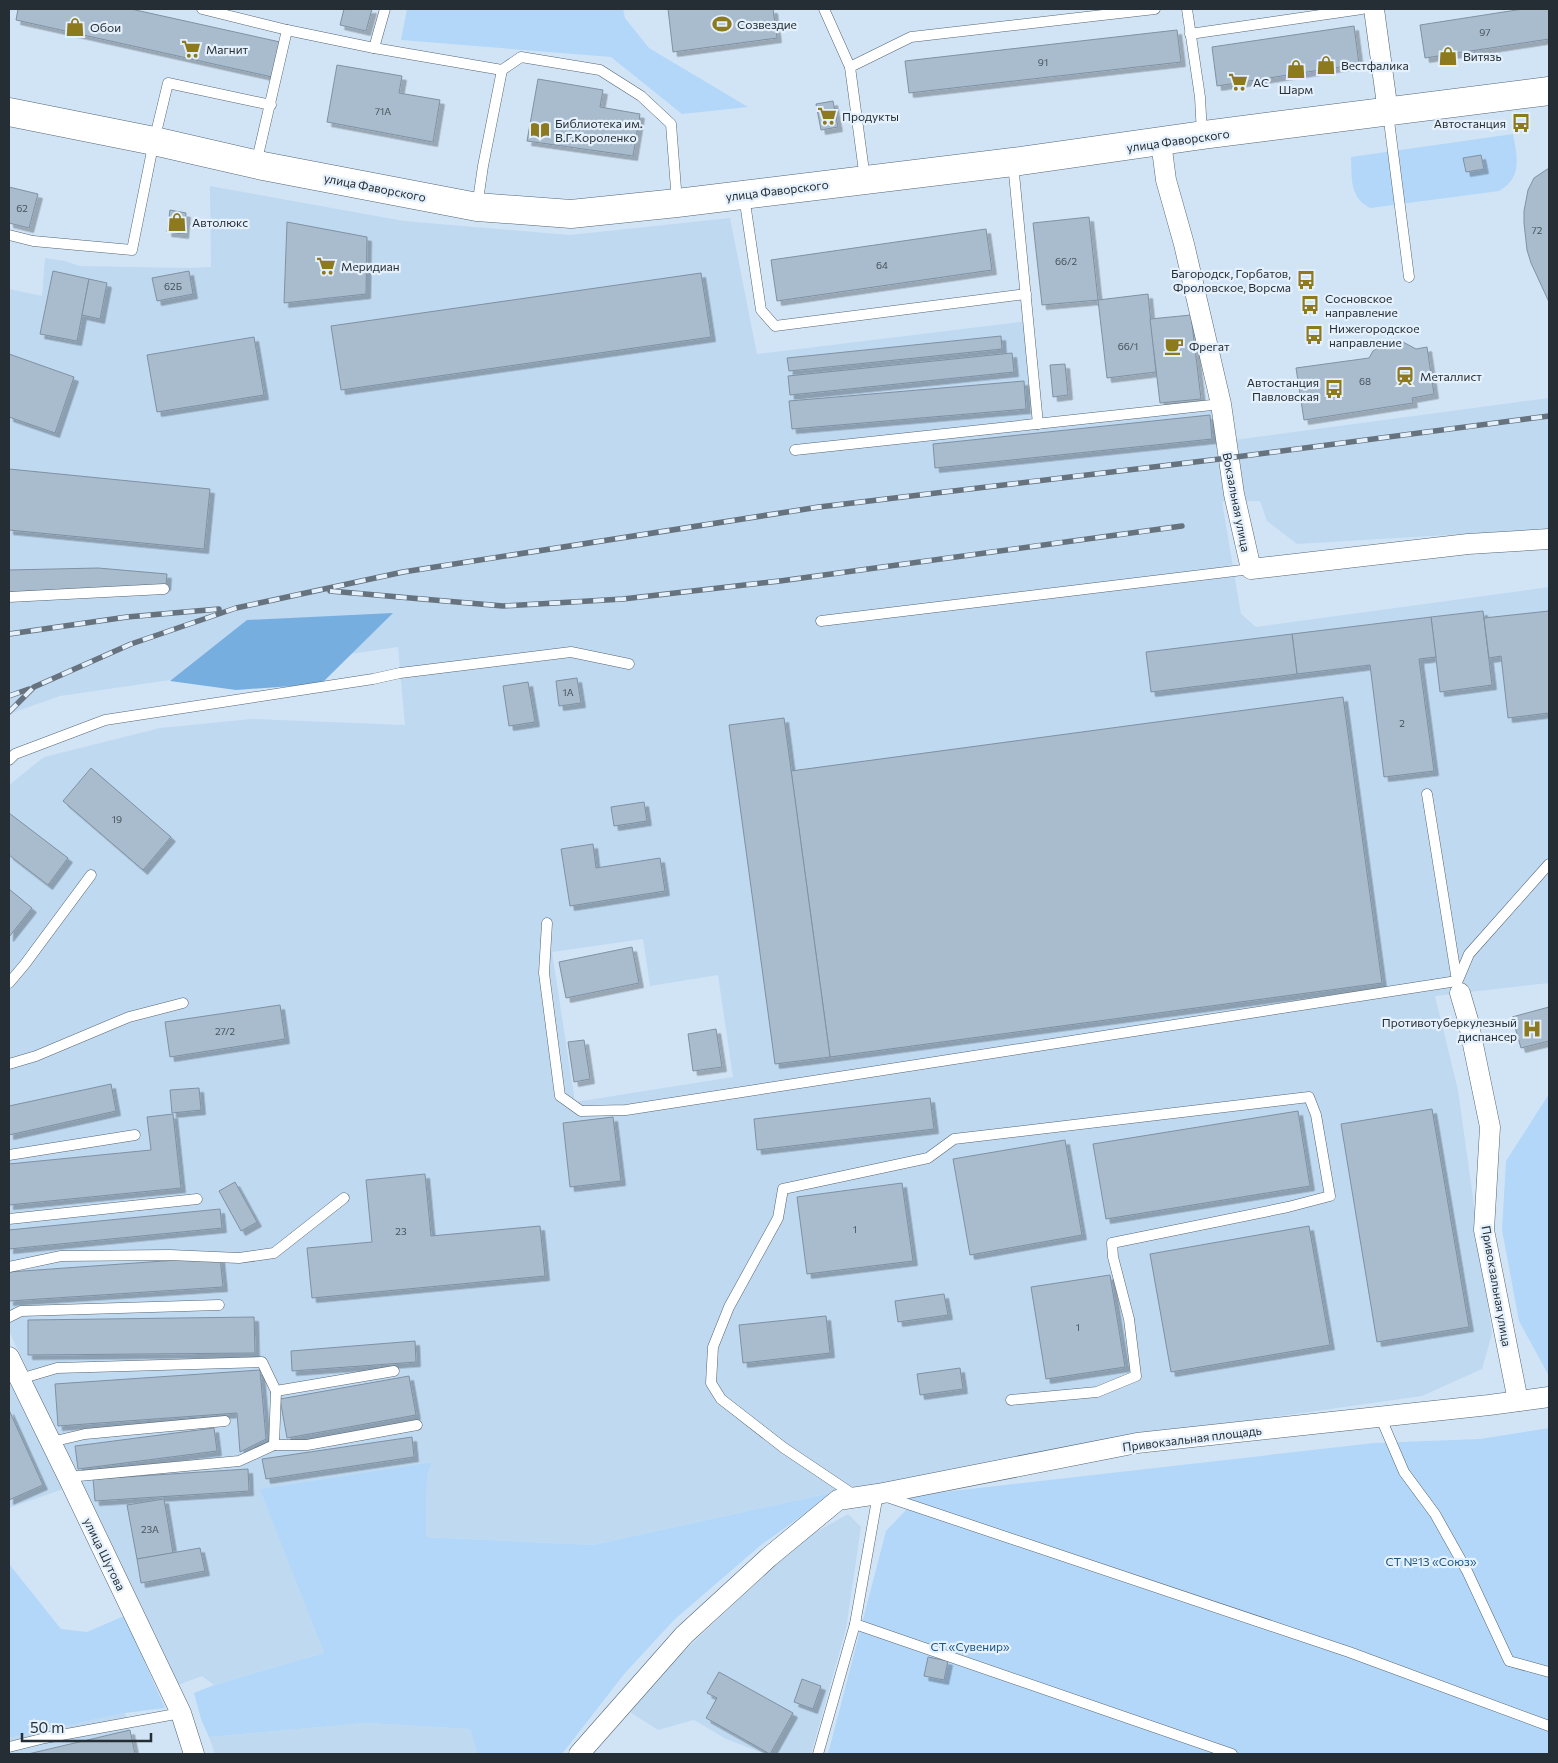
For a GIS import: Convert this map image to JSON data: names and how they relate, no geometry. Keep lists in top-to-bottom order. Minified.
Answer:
{"streets":{"street":["улица Фаворского","Вокзальная улица","Привокзальная улица","Привокзальная площадь","улица Шутова"]},"crossings":[["улица Фаворского","Вокзальная улица"],["Привокзальная улица","Привокзальная площадь"]],"parks":["СТ №13 «Союз»","СТ «Сувенир»"],"places":{"sports":["Созвездие"],"shop":["Обои","Витязь","Вестфалика","Шарм","Автолюкс"],"supermarket":["Магнит","АС","Продукты","Меридиан"],"bus stop":["Автостанция","Багородск, Горбатов, Фроловское, Ворсма","Сосновское направление","Нижегородское направление","Автостанция Павловская"],"library":["Библиотека им. В.Г.Короленко"],"cafe":["Фрегат"],"station":["Металлист"],"hospital":["Противотуберкулезный диспансер"]},"house_numbers":["97","91","71А","62","72","66/2","64","62Б","66/1","68","1А","2","19","27/2","1","23","1","23А"],"scale_bar":"50 m"}
